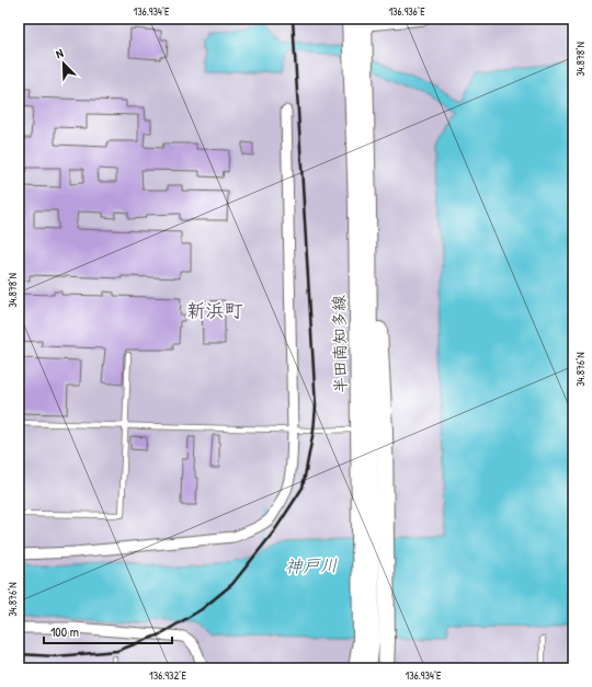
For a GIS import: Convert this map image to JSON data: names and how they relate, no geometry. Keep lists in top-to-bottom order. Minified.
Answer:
{"streets":{"main road":["半田南知多線"]},"districts":["新浜町"],"water":["神戸川"],"scale_bar":"100 m","north":"top left","coordinates":["136.934°E","136.936°E","34.878°N","34.876°N","136.932°E"]}
